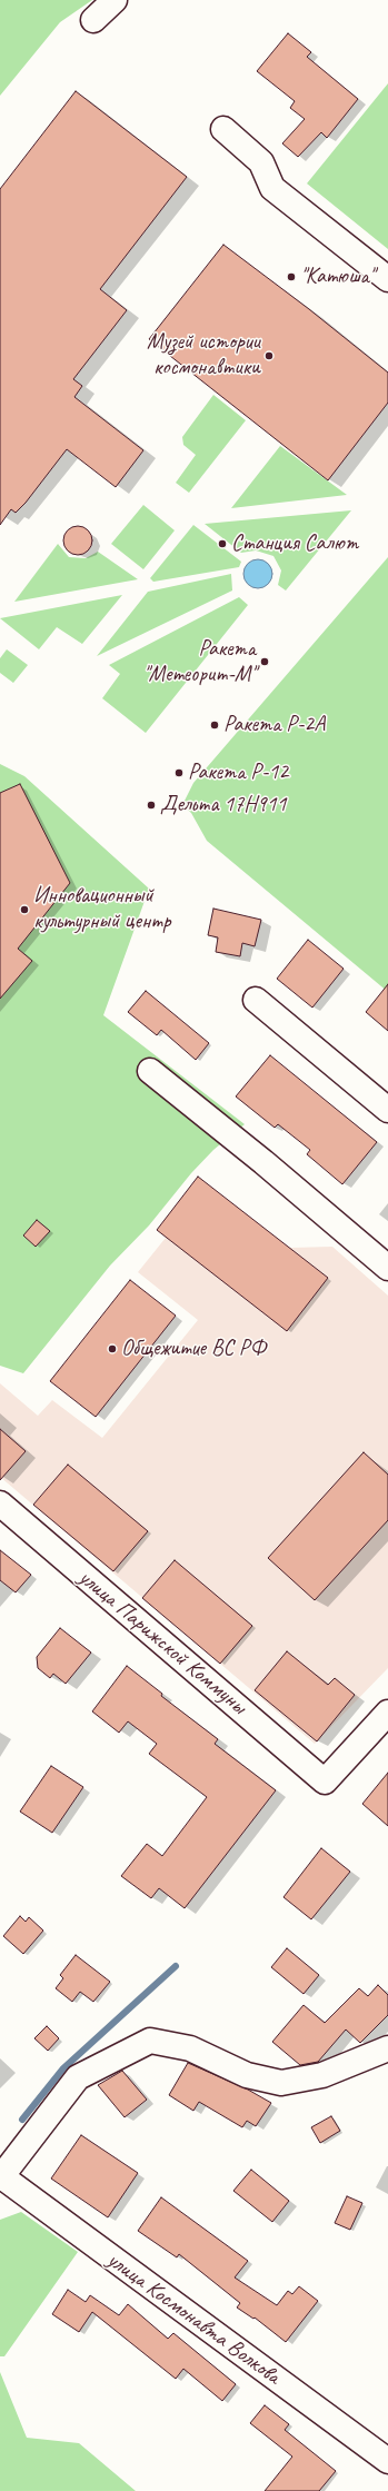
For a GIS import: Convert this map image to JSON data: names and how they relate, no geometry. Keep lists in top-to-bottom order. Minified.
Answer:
{"streets":{"street":["улица Парижской Коммуны","улица Космонавта Волкова"]},"places":["\"Катюша\"","Музей истории космонавтики","Станция Салют","Ракета \"Метеорит-М\"","Ракета Р-2А","Ракета Р-12","Дельта 17Н911","Инновационный культурный центр","Общежитие ВС РФ"]}
